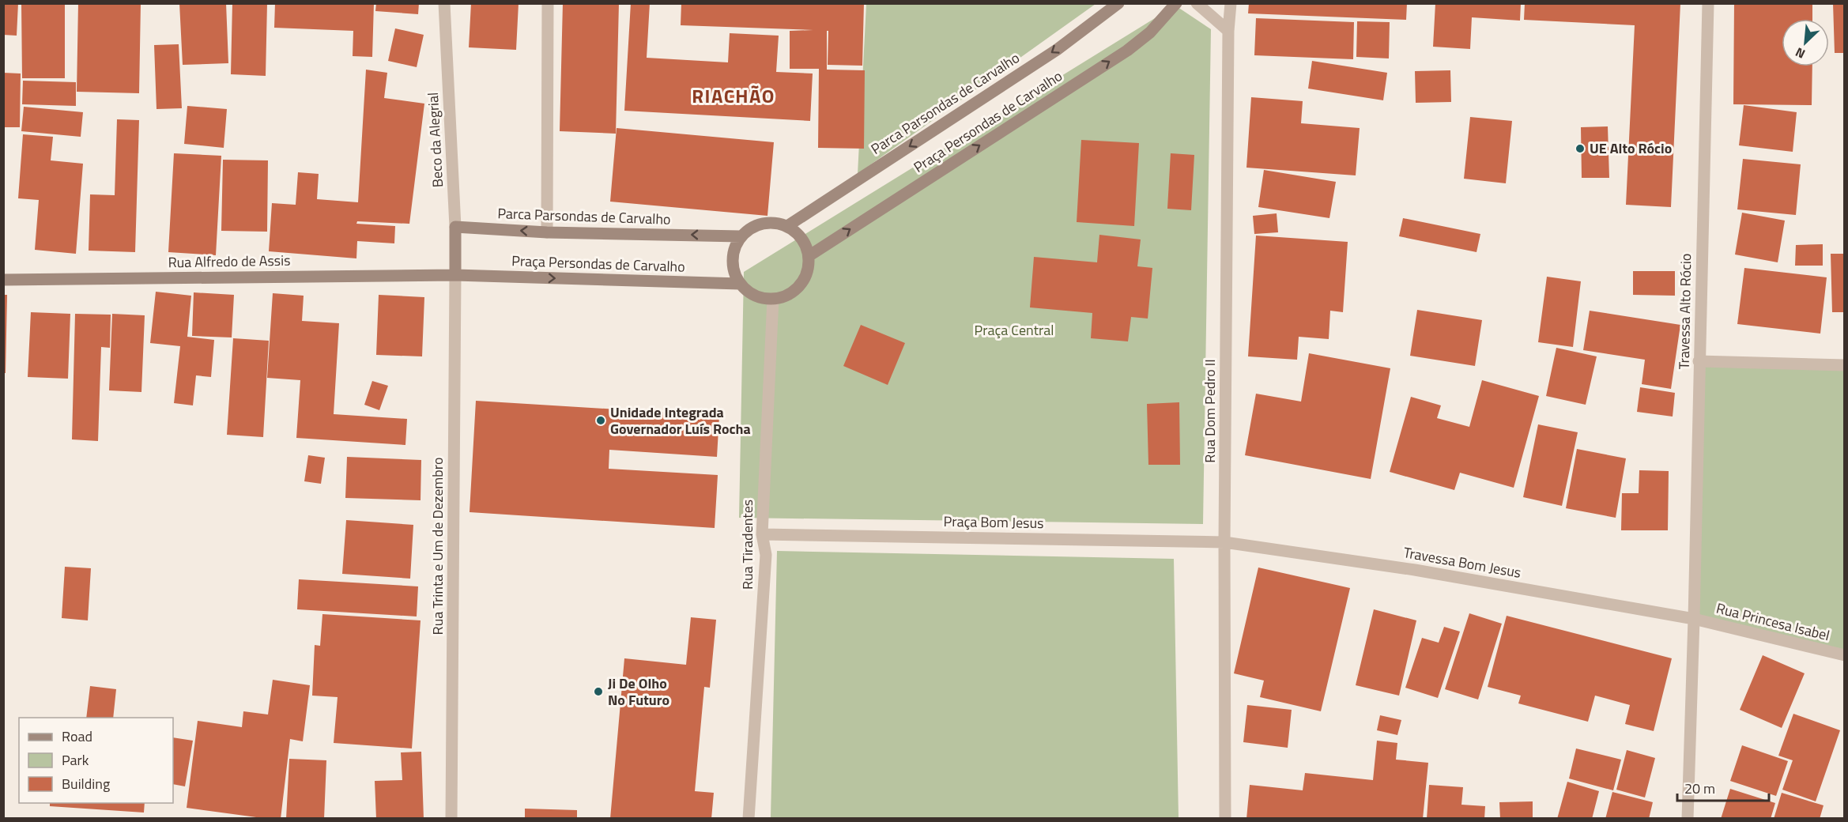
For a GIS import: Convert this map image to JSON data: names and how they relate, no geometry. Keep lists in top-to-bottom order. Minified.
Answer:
{"streets":{"street":["Parca Parsondas de Carvalho","Praça Persondas de Carvalho","Beco da Alegrial","Rua Alfredo de Assis","Travessa Alto Rócio","Rua Dom Pedro II","Praça Bom Jesus","Rua Tiradentes","Rua Trinta e Um de Dezembro","Travessa Bom Jesus","Rua Princesa Isabel"]},"crossings":[["Parca Parsondas de Carvalho","Praça Persondas de Carvalho"],["Parca Parsondas de Carvalho","Beco da Alegrial"],["Parca Parsondas de Carvalho","Rua Tiradentes"],["Praça Persondas de Carvalho","Beco da Alegrial"],["Praça Persondas de Carvalho","Rua Alfredo de Assis"],["Praça Persondas de Carvalho","Rua Tiradentes"],["Praça Persondas de Carvalho","Rua Trinta e Um de Dezembro"],["Beco da Alegrial","Rua Alfredo de Assis"],["Beco da Alegrial","Rua Trinta e Um de Dezembro"],["Rua Alfredo de Assis","Rua Trinta e Um de Dezembro"],["Travessa Alto Rócio","Travessa Bom Jesus"],["Travessa Alto Rócio","Rua Princesa Isabel"],["Rua Dom Pedro II","Praça Bom Jesus"],["Rua Dom Pedro II","Travessa Bom Jesus"],["Praça Bom Jesus","Rua Tiradentes"],["Praça Bom Jesus","Travessa Bom Jesus"],["Travessa Bom Jesus","Rua Princesa Isabel"]],"one_way":["Parca Parsondas de Carvalho","Praça Persondas de Carvalho"],"districts":["RIACHÃO"],"parks":["Praça Central"],"places":["UE Alto Rócio","Unidade Integrada Governador Luís Rocha","Ji De Olho No Futuro"],"legend":["Road","Park","Building"],"scale_bar":"20 m","north":"bottom left"}
